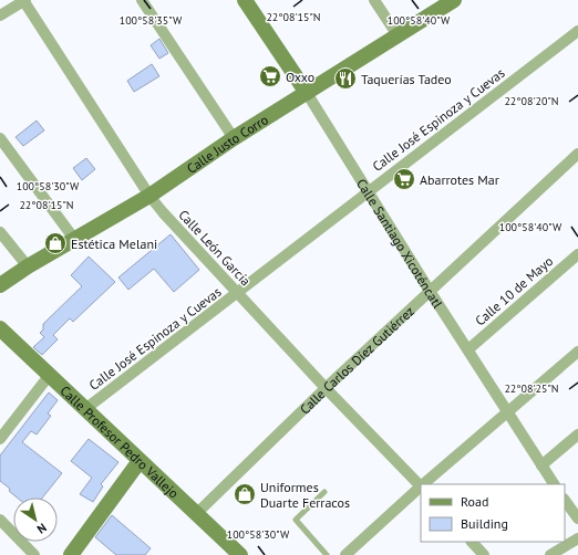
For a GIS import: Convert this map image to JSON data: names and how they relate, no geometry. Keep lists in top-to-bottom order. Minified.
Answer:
{"streets":{"street":["Calle José Espinoza y Cuevas","Calle Justo Corro","Calle Santiago Xicoténcatl","Calle León García","Calle 10 de Mayo","Calle Carlos Díez Gutiérrez","Calle Profesor Pedro Vallejo"]},"crossings":[["Calle José Espinoza y Cuevas","Calle Santiago Xicoténcatl"],["Calle José Espinoza y Cuevas","Calle León García"],["Calle José Espinoza y Cuevas","Calle Profesor Pedro Vallejo"],["Calle Justo Corro","Calle Santiago Xicoténcatl"],["Calle Justo Corro","Calle León García"],["Calle Santiago Xicoténcatl","Calle 10 de Mayo"],["Calle Santiago Xicoténcatl","Calle Carlos Díez Gutiérrez"],["Calle León García","Calle Carlos Díez Gutiérrez"],["Calle Carlos Díez Gutiérrez","Calle Profesor Pedro Vallejo"]],"places":{"supermarket":["Oxxo","Abarrotes Mar"],"restaurant":["Taquerías Tadeo"],"shop":["Estética Melani","Uniformes Duarte Ferracos"]},"legend":["Road","Building"],"north":"bottom right","coordinates":["22°08'15\"N","100°58'35\"W","100°58'40\"W","22°08'20\"N","100°58'30\"W","22°08'25\"N"]}
